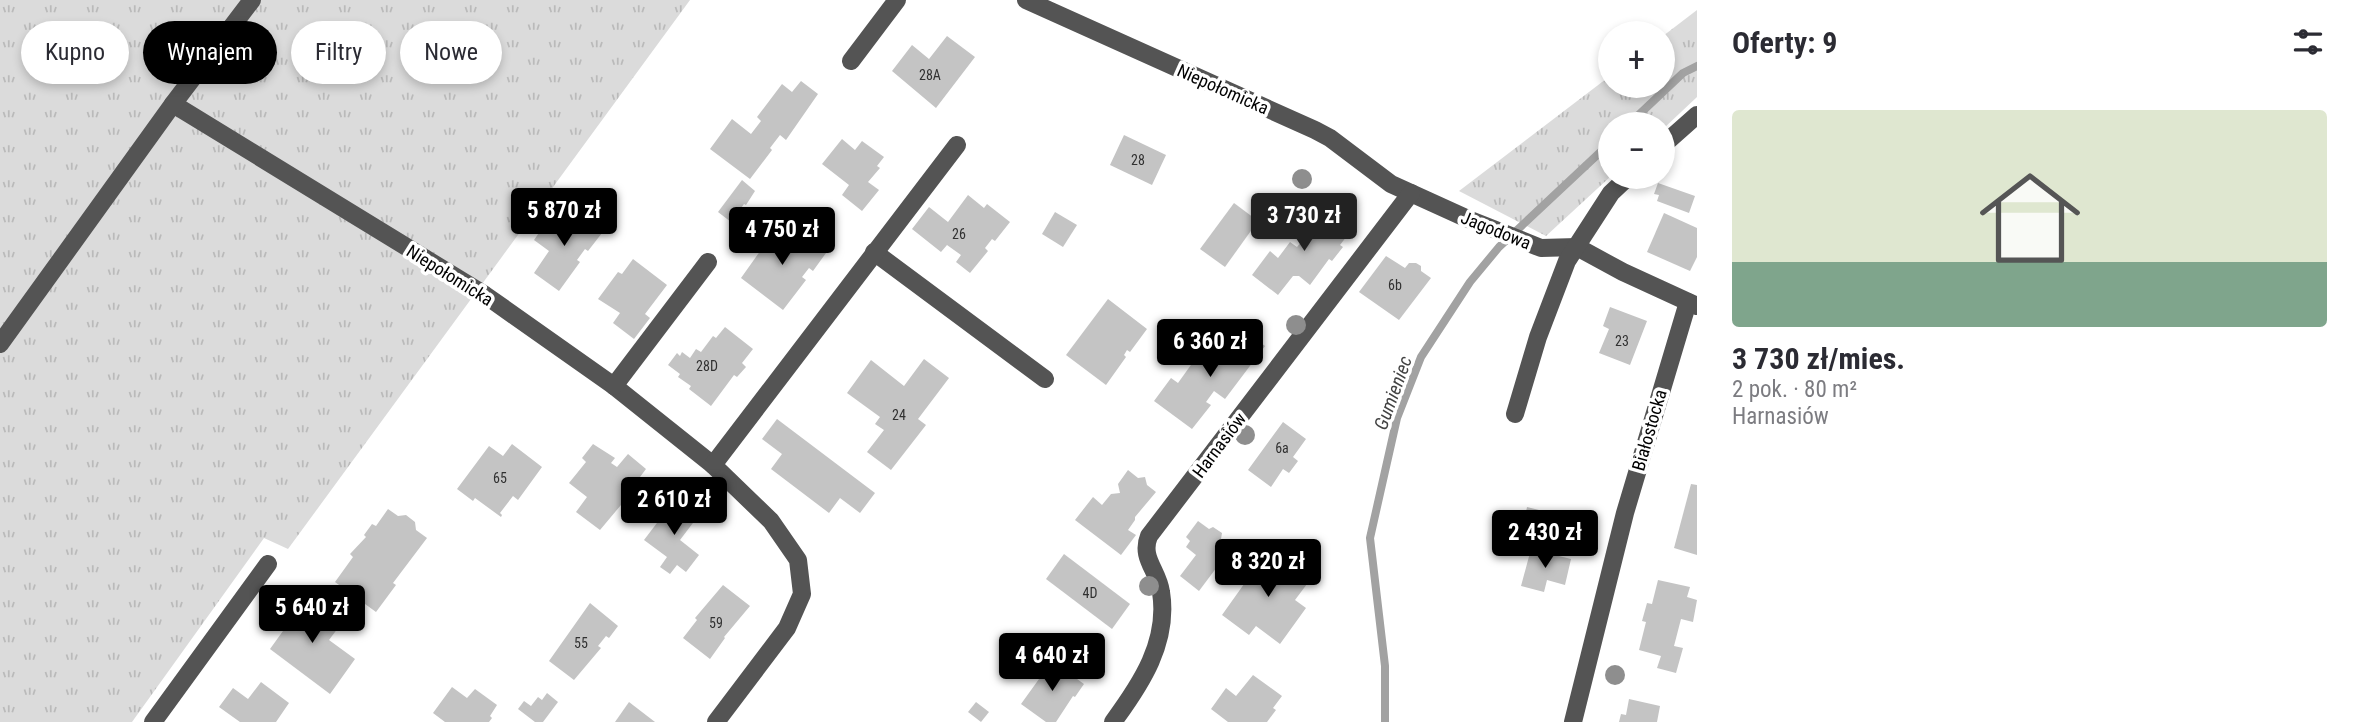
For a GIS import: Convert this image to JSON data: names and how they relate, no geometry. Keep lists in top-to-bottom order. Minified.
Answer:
{"streets":{"street":["Niepołomicka","Jagodowa","Białostocka","Harnasiów"]},"crossings":[["Niepołomicka","Jagodowa"],["Niepołomicka","Harnasiów"],["Jagodowa","Harnasiów"]],"water":["Gumieniec"],"house_numbers":["28A","28","26","6b","23","28D","24","6a","65","4D","59","55"],"page":{"heading":"Oferty: 9","map_buttons":["+","−"],"chip":["Kupno","Wynajem","Filtry","Nowe"],"list":[{"name":"3 730 zł/mies.","note":"2 pok. · 80 m² · Harnasiów"}],"price":["5 870 zł","3 730 zł","4 750 zł","6 360 zł","2 610 zł","2 430 zł","8 320 zł","5 640 zł","4 640 zł"]}}
